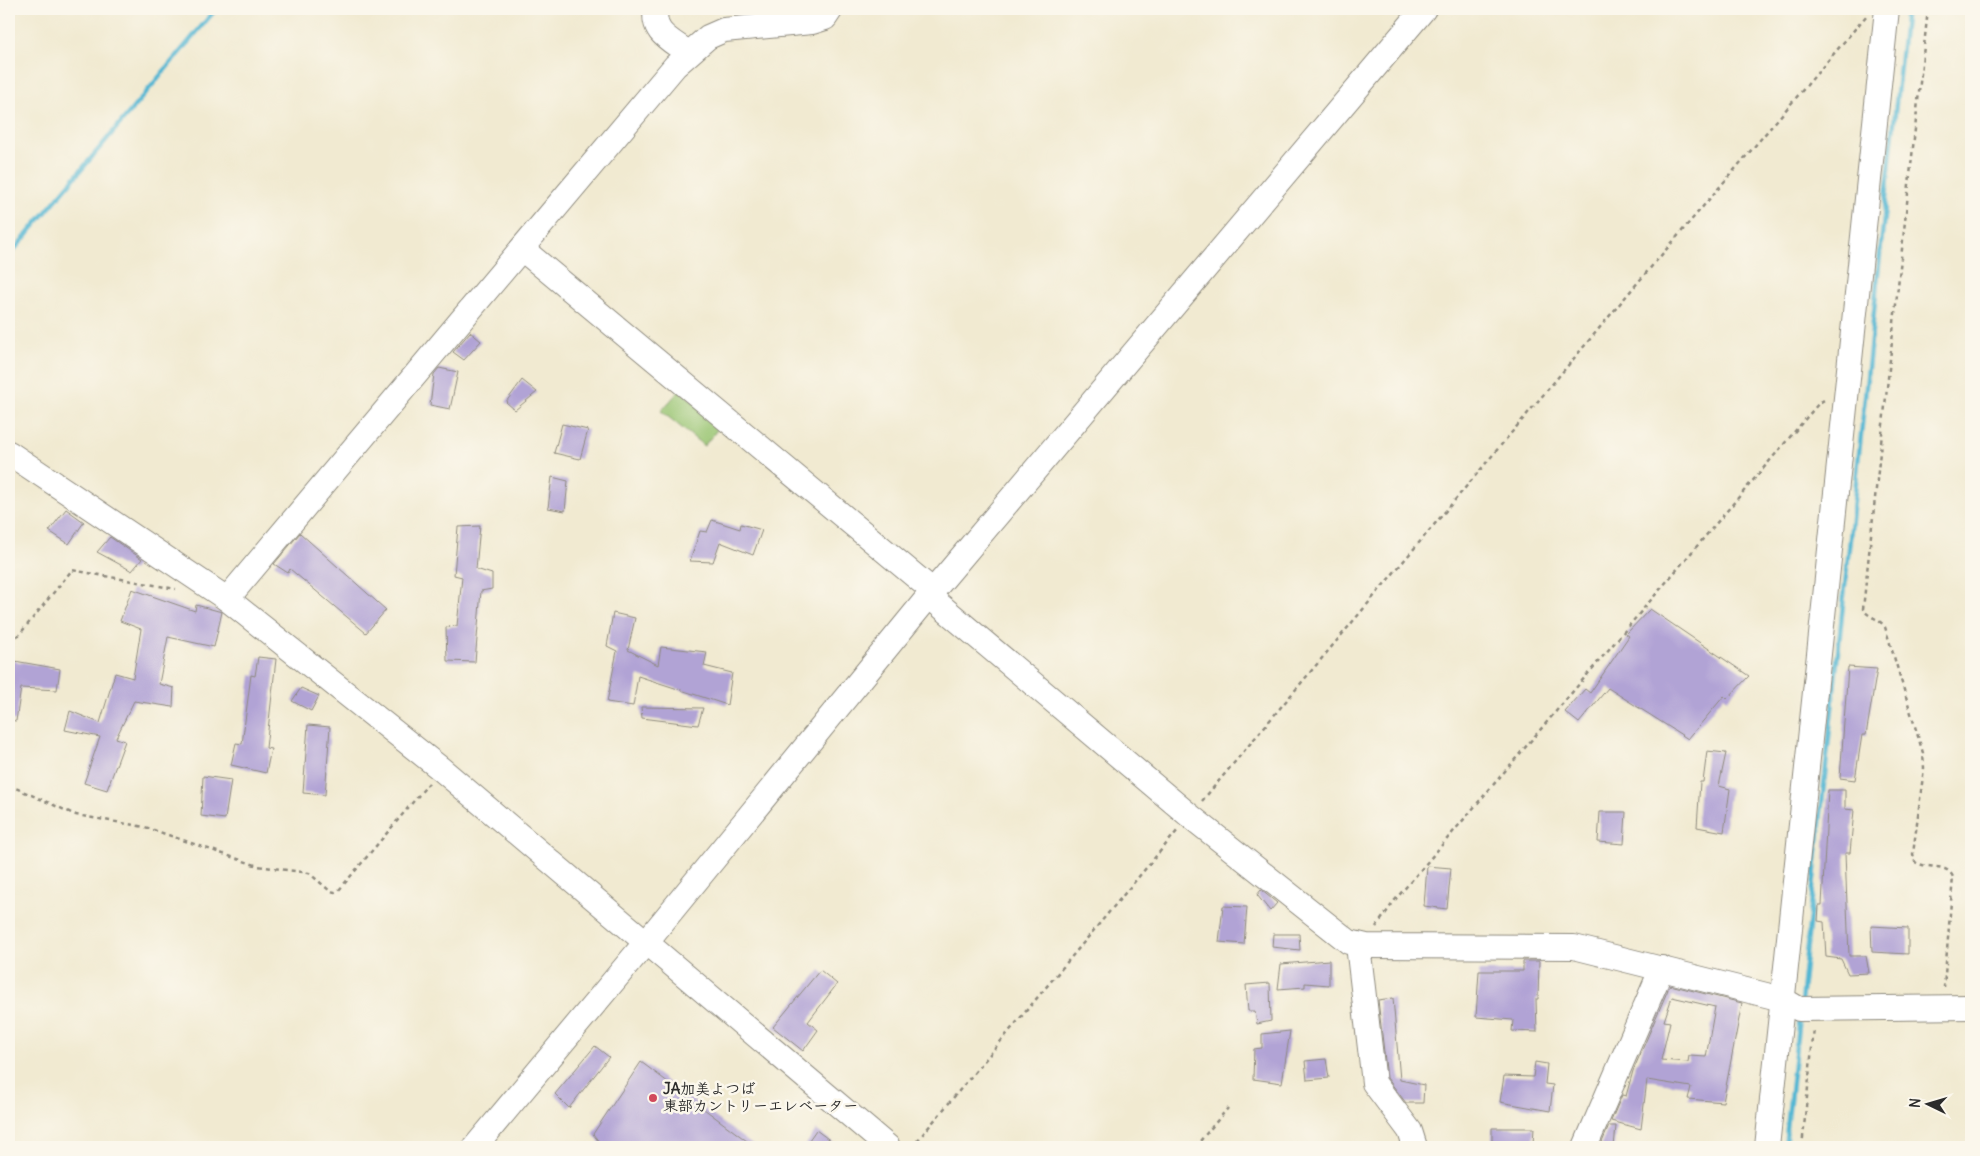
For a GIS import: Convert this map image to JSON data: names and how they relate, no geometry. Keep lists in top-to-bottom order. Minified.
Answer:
{"places":["JA加美よつば 東部カントリーエレベーター"],"north":"left"}
